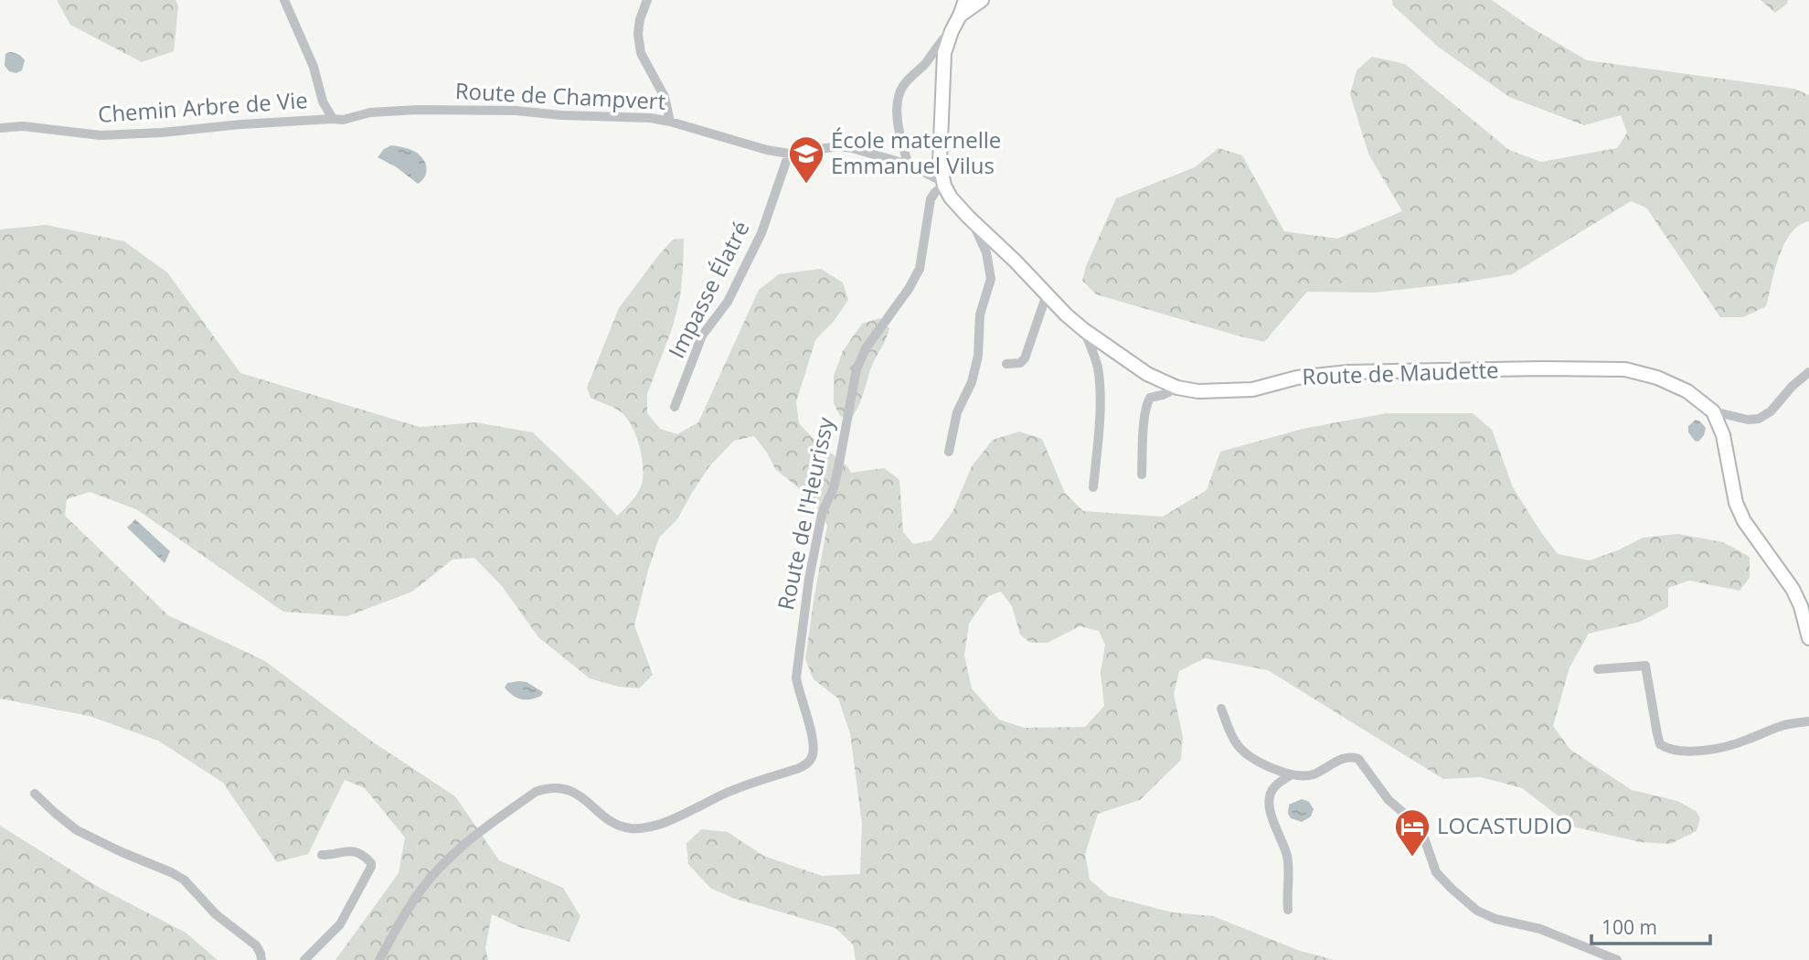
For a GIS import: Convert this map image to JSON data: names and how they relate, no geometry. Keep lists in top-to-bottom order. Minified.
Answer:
{"streets":{"street":["Route de Champvert","Chemin Arbre de Vie","Impasse Élatré","Route de Maudette","Route de l'Heurissy"]},"crossings":[["Route de Champvert","Chemin Arbre de Vie"],["Route de Champvert","Impasse Élatré"],["Route de Champvert","Route de Maudette"],["Route de Champvert","Route de l'Heurissy"],["Route de Maudette","Route de l'Heurissy"]],"places":{"school or university":["École maternelle Emmanuel Vilus"],"hotel":["LOCASTUDIO"]},"scale_bar":"100 m"}
